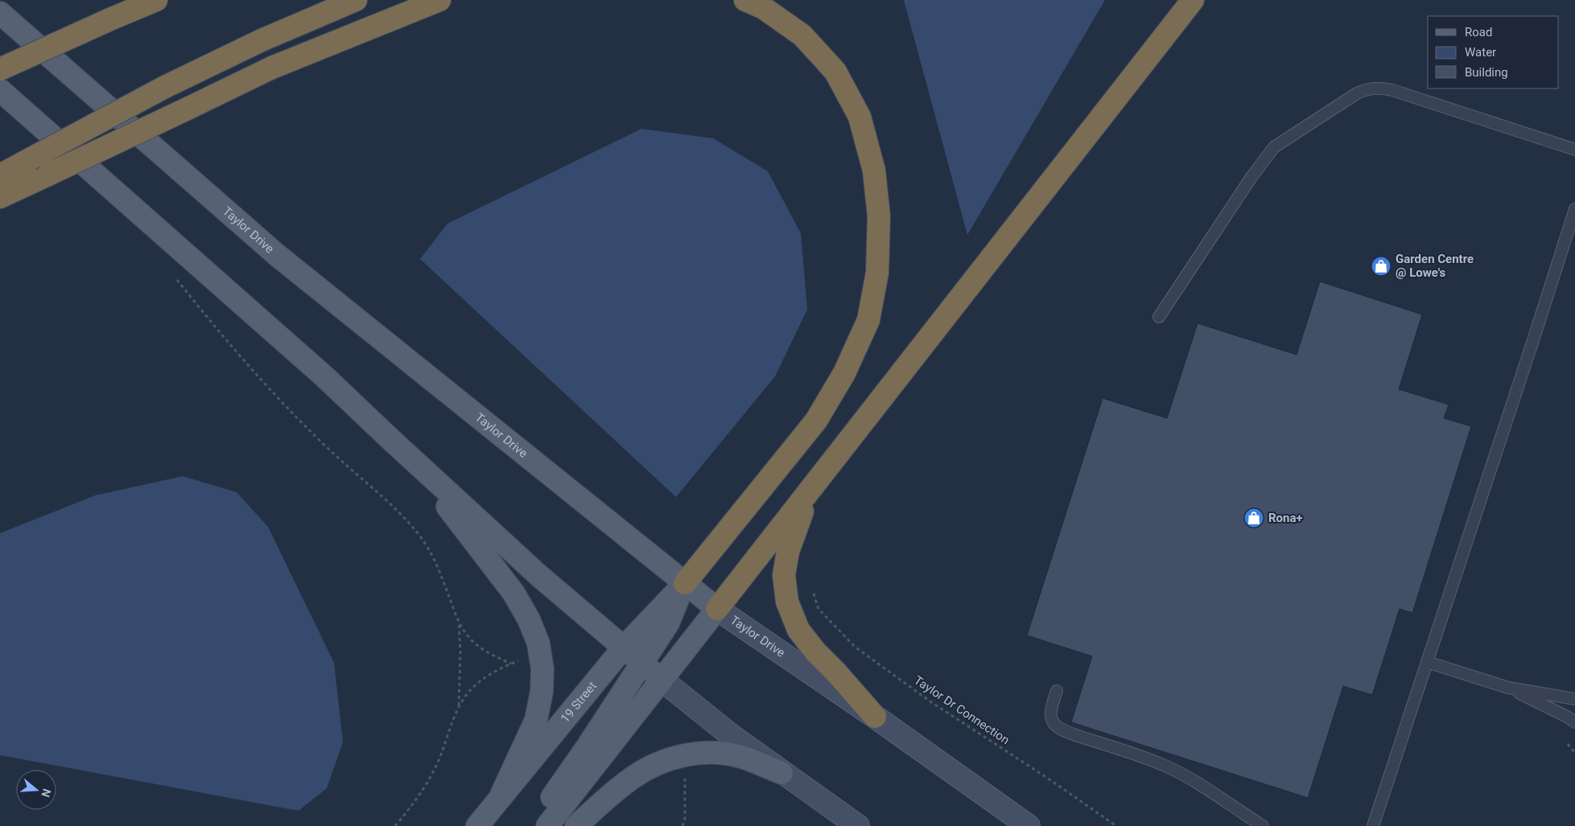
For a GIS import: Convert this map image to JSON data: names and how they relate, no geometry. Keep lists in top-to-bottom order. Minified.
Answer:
{"streets":{"main road":["Taylor Drive","19 Street"],"path":["Taylor Dr Connection"]},"crossings":[["Taylor Drive","19 Street"]],"places":{"shop":["Garden Centre @ Lowe's","Rona+"]},"legend":["Road","Water","Building"],"north":"right"}
